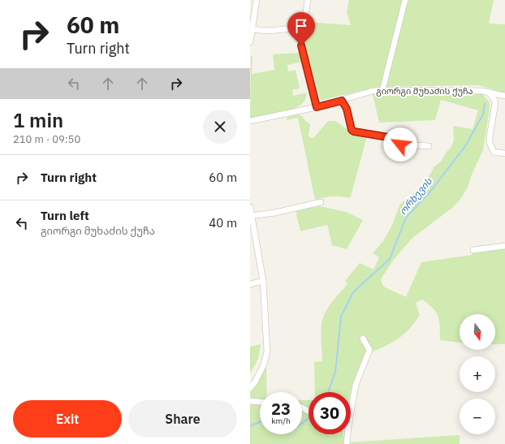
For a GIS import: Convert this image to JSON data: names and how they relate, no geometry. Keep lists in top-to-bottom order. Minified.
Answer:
{"streets":{"street":["გიორგი მუხაძის ქუჩა"]},"water":["ორხევის"],"north":"bottom","page":{"turn":["60 m","Turn right"],"heading":["1 min","210 m · 09:50"],"list":[{"name":"Turn right","value":"60 m"},{"name":"Turn left","note":"გიორგი მუხაძის ქუჩა","value":"40 m"}],"map_buttons":["+","−"],"speed":"23 km/h","limit":"30","buttons":["Exit","Share"]}}
